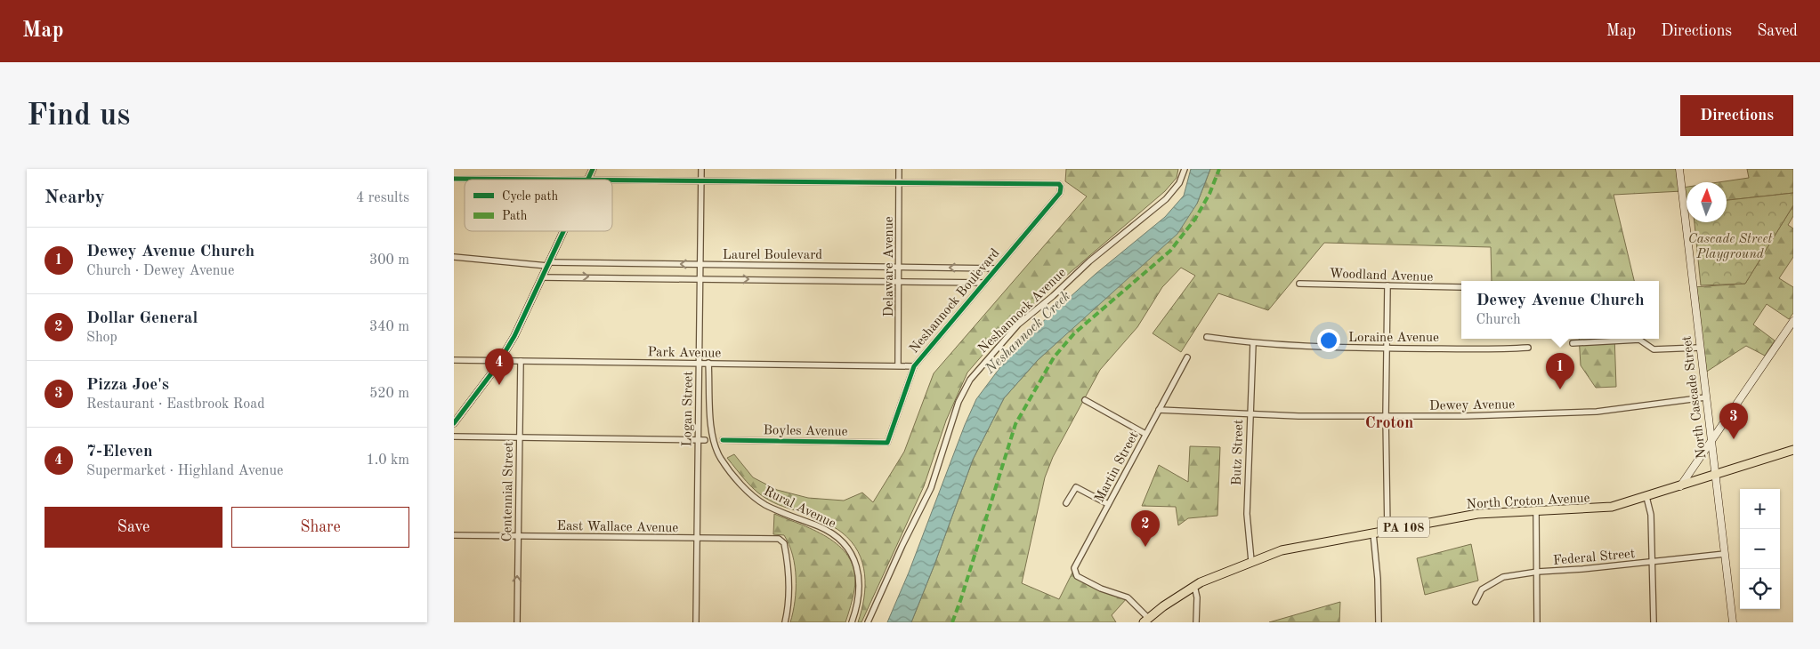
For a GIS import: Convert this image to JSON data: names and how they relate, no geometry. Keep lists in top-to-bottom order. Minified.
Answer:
{"streets":{"main road":["North Cascade Street","North Croton Avenue","PA 108"],"street":["Laurel Boulevard","Delaware Avenue","Woodland Avenue","Neshannock Boulevard","Neshannock Avenue","Loraine Avenue","Park Avenue","Dewey Avenue","Logan Street","Boyles Avenue","Butz Street","Martin Street","Centennial Street","Rural Avenue","East Wallace Avenue","Federal Street"]},"crossings":[["Laurel Boulevard","Delaware Avenue"],["Laurel Boulevard","Neshannock Boulevard"],["Laurel Boulevard","Logan Street"],["Delaware Avenue","Neshannock Boulevard"],["Delaware Avenue","Park Avenue"],["Neshannock Boulevard","Park Avenue"],["Neshannock Boulevard","Boyles Avenue"],["Loraine Avenue","Butz Street"],["Park Avenue","Logan Street"],["Park Avenue","Centennial Street"],["Park Avenue","Rural Avenue"],["North Cascade Street","Dewey Avenue"],["North Cascade Street","North Croton Avenue"],["North Cascade Street","Federal Street"],["Dewey Avenue","Butz Street"],["Dewey Avenue","Martin Street"],["Logan Street","East Wallace Avenue"],["Butz Street","North Croton Avenue"],["Martin Street","North Croton Avenue"],["Centennial Street","East Wallace Avenue"]],"districts":["Croton"],"water":["Neshannock Creek"],"parks":["Cascade Street Playground"],"legend":["Cycle path","Path"],"north":"top","page":{"header":"Map","nav":["Map","Directions","Saved"],"buttons":["Directions",["Save","Share"]],"title":"Find us","heading":["Nearby","4 results"],"list":[{"mark":"1","name":"Dewey Avenue Church","note":"Church · Dewey Avenue","value":"300 m"},{"mark":"2","name":"Dollar General","note":"Shop","value":"340 m"},{"mark":"3","name":"Pizza Joe's","note":"Restaurant · Eastbrook Road","value":"520 m"},{"mark":"4","name":"7-Eleven","note":"Supermarket · Highland Avenue","value":"1.0 km"}],"popup":["Dewey Avenue Church","Church"],"pins":["4","1","3","2"],"map_buttons":["+","−"]}}
